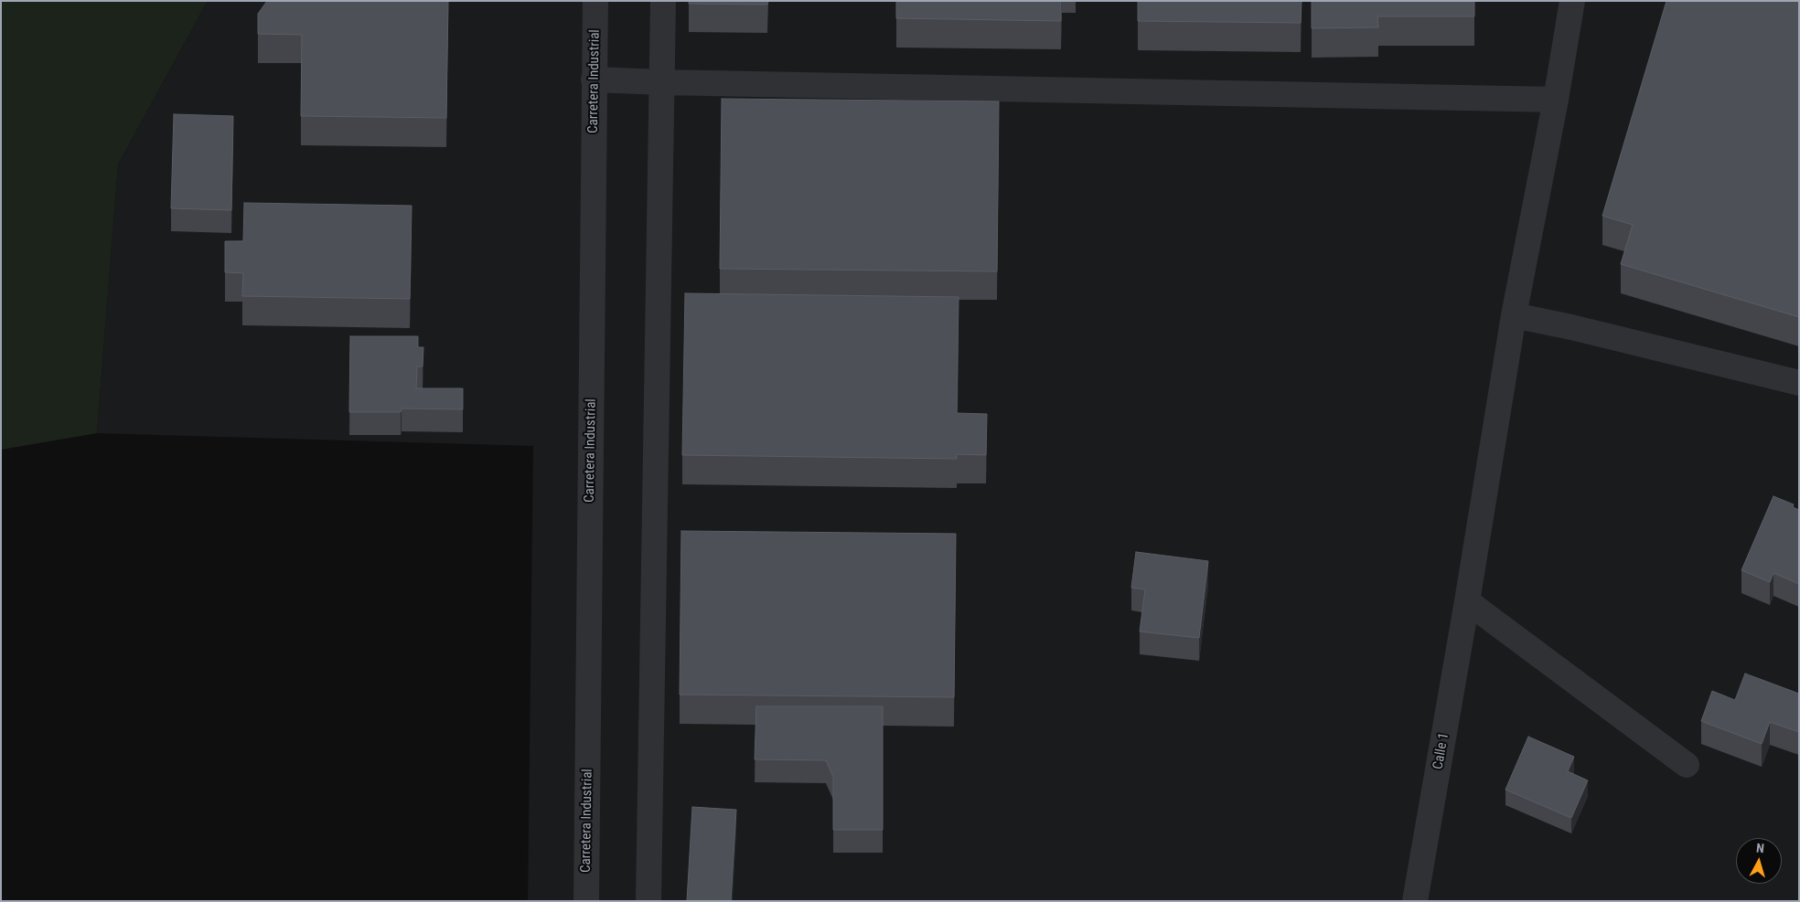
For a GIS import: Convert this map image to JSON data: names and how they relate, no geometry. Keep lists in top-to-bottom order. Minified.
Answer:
{"streets":{"street":["Carretera Industrial","Calle 1"]},"north":"top"}
